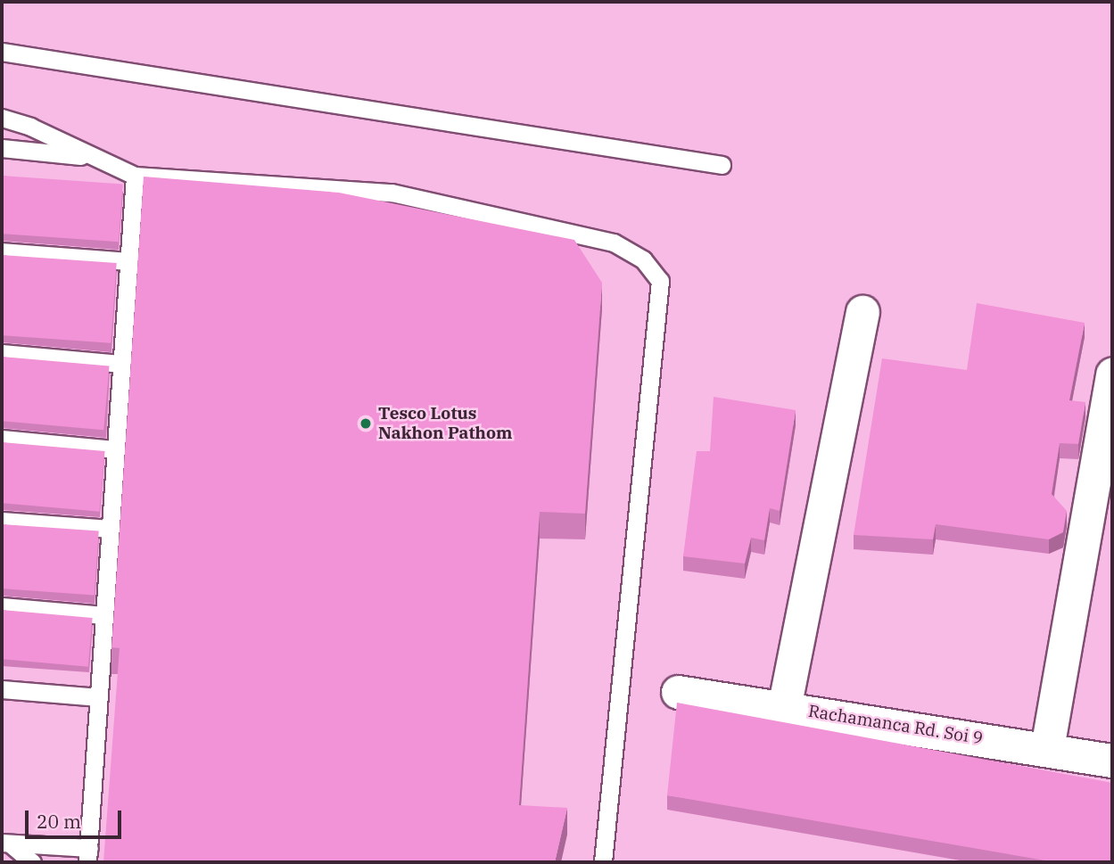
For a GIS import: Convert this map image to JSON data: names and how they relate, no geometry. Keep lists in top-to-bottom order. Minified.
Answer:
{"streets":{"street":["Rachamanca Rd. Soi 9"]},"places":["Tesco Lotus Nakhon Pathom"],"scale_bar":"20 m"}
